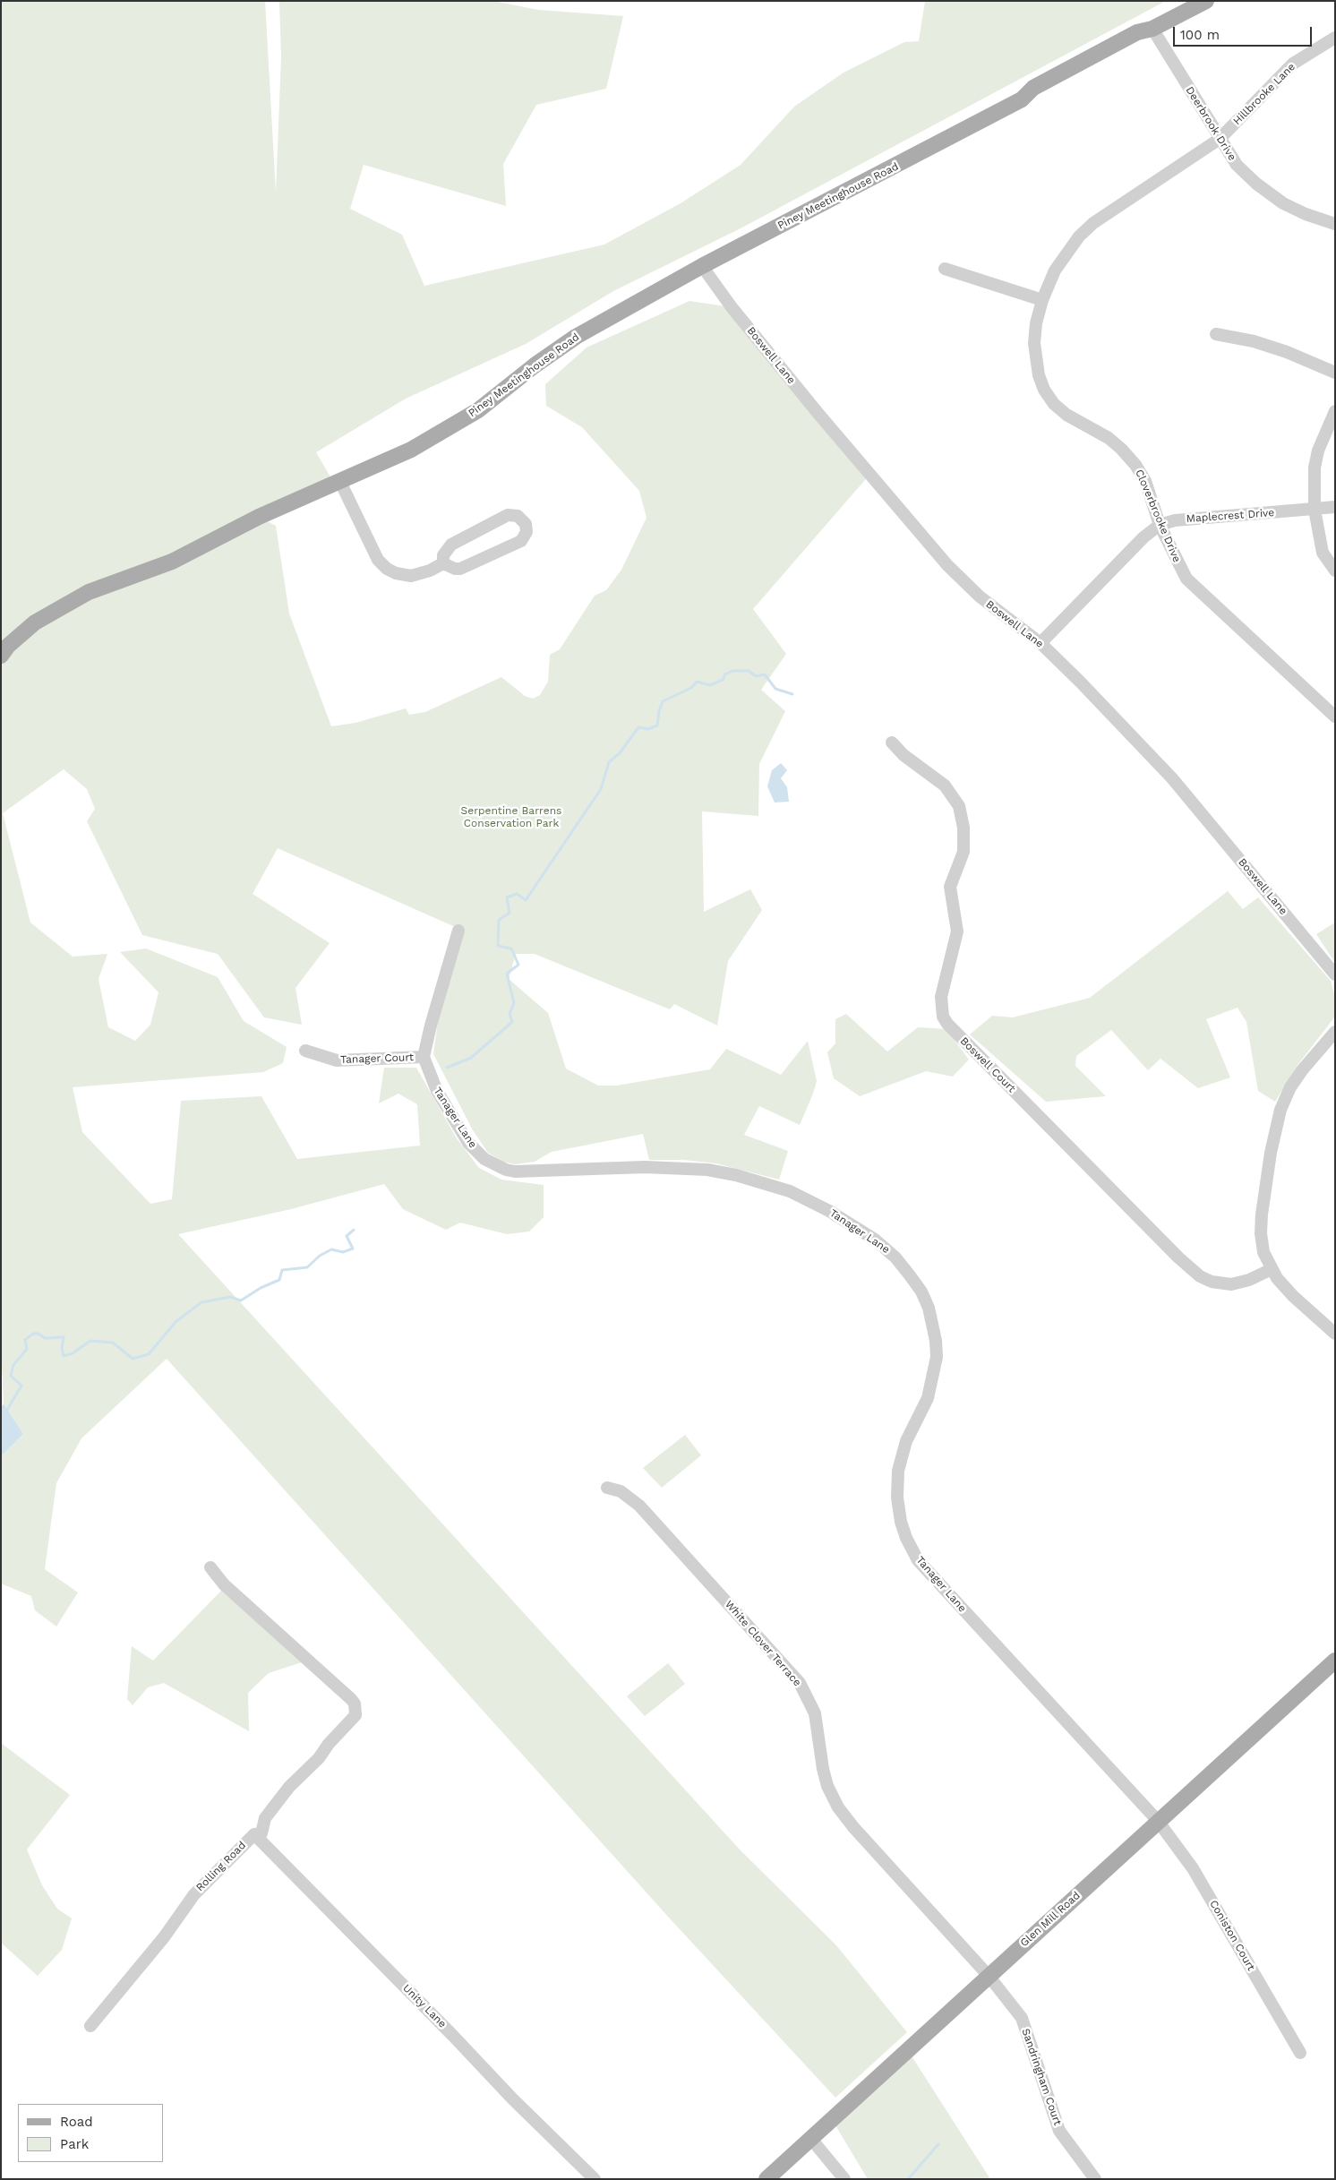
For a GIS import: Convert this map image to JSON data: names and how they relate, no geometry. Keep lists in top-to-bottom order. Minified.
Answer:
{"streets":{"main road":["Piney Meetinghouse Road","Glen Mill Road"],"street":["Hillbrooke Lane","Deerbrook Drive","Boswell Lane","Cloverbrooke Drive","Maplecrest Drive","Tanager Court","Boswell Court","Tanager Lane","White Clover Terrace","Rolling Road","Coniston Court","Unity Lane","Sandringham Court"]},"crossings":[["Hillbrooke Lane","Deerbrook Drive"],["Hillbrooke Lane","Cloverbrooke Drive"],["Deerbrook Drive","Piney Meetinghouse Road"],["Deerbrook Drive","Cloverbrooke Drive"],["Piney Meetinghouse Road","Boswell Lane"],["Boswell Lane","Maplecrest Drive"],["Cloverbrooke Drive","Maplecrest Drive"],["Tanager Court","Tanager Lane"],["Tanager Lane","Glen Mill Road"],["Tanager Lane","Coniston Court"],["White Clover Terrace","Glen Mill Road"],["White Clover Terrace","Sandringham Court"],["Rolling Road","Unity Lane"],["Glen Mill Road","Coniston Court"],["Glen Mill Road","Sandringham Court"]],"parks":["Serpentine Barrens Conservation Park"],"legend":["Road","Park"],"scale_bar":"100 m"}
